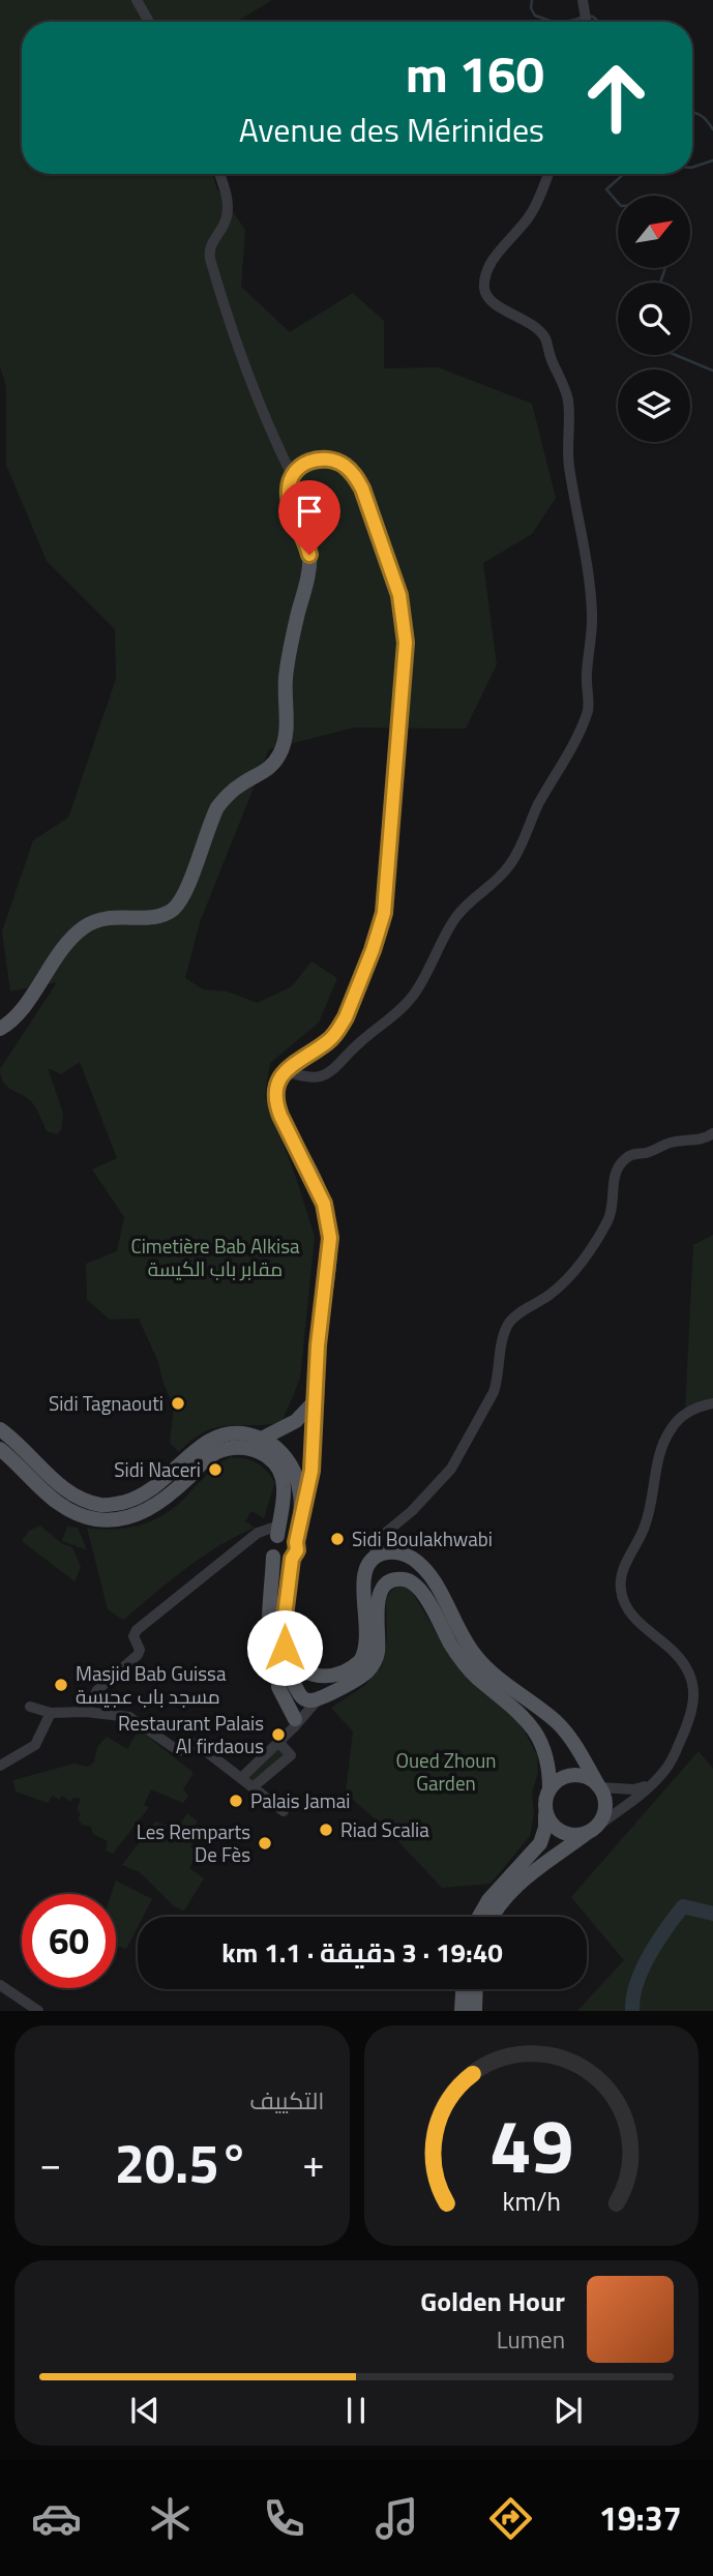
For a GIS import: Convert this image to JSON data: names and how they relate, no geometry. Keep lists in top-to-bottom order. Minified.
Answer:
{"parks":["Cimetière Bab Alkisa مقابر باب الكيسة","Oued Zhoun Garden"],"places":["Sidi Tagnaouti","Sidi Naceri","Sidi Boulakhwabi","Masjid Bab Guissa مسجد باب عجيسة","Restaurant Palais Al firdaous","Palais Jamai","Riad Scalia","Les Remparts De Fès"],"north":"top right","page":{"turn":["160 m","Avenue des Mérinides"],"limit":"60","trip":"19:40 · 3 دقيقة · 1.1 km","tile":"التكييف","heat":["−","20.5°","+"],"song":["Golden Hour","Lumen"],"tabs":"19:37","gauge":["49","km/h"]}}
